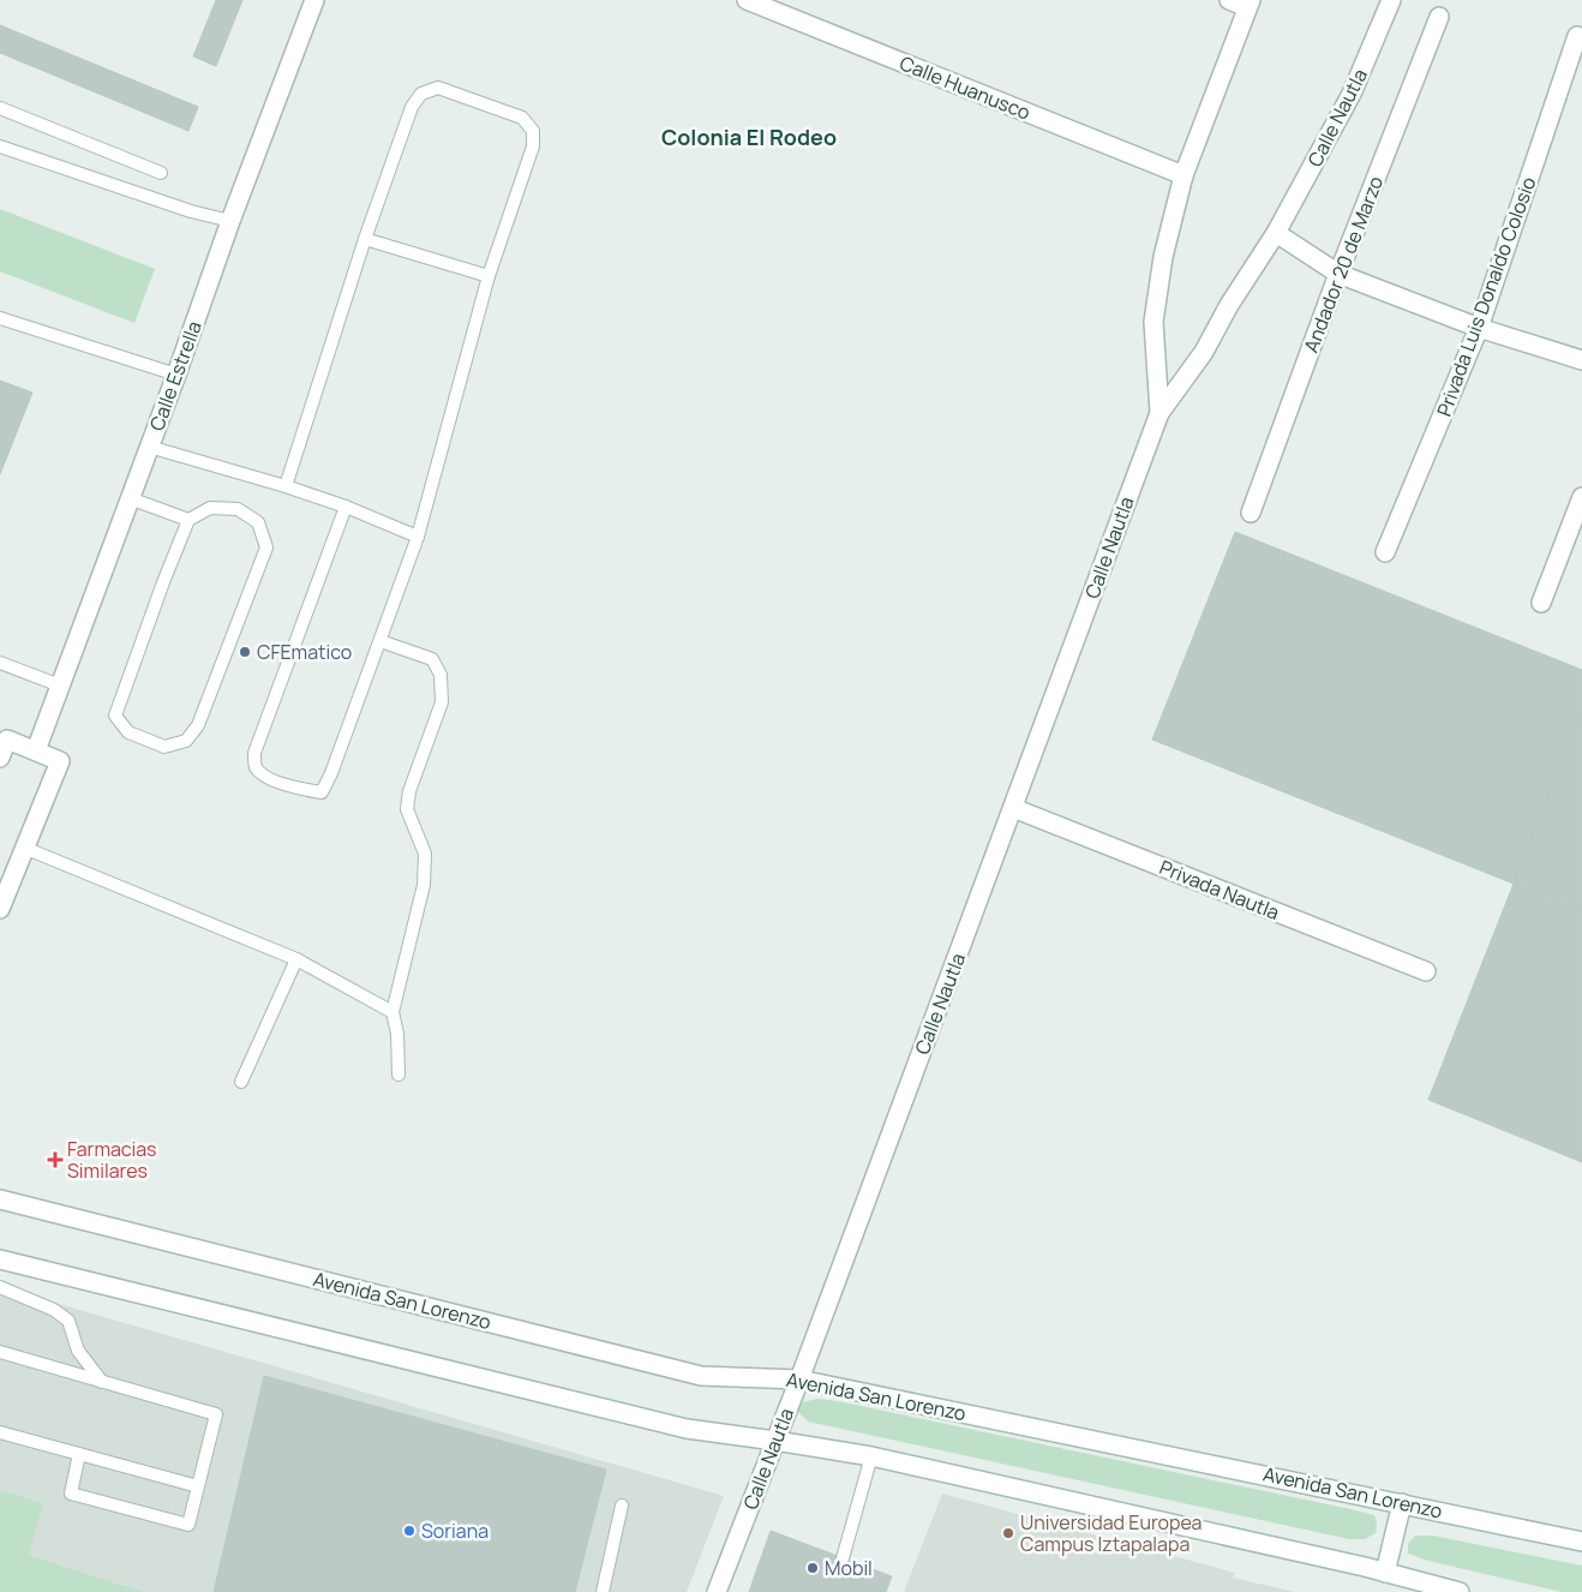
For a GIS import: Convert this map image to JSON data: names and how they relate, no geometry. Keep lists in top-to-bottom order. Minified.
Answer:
{"streets":{"street":["Calle Huanusco","Calle Nautla","Andador 20 de Marzo","Privada Luis Donaldo Colosio","Calle Estrella","Privada Nautla","Avenida San Lorenzo"]},"crossings":[["Calle Huanusco","Calle Nautla"],["Calle Nautla","Privada Nautla"],["Calle Nautla","Avenida San Lorenzo"]],"districts":["Colonia El Rodeo"],"places":{"other":["CFEmatico","Soriana","Universidad Europea Campus Iztapalapa","Mobil"],"health":["Farmacias Similares"]}}
